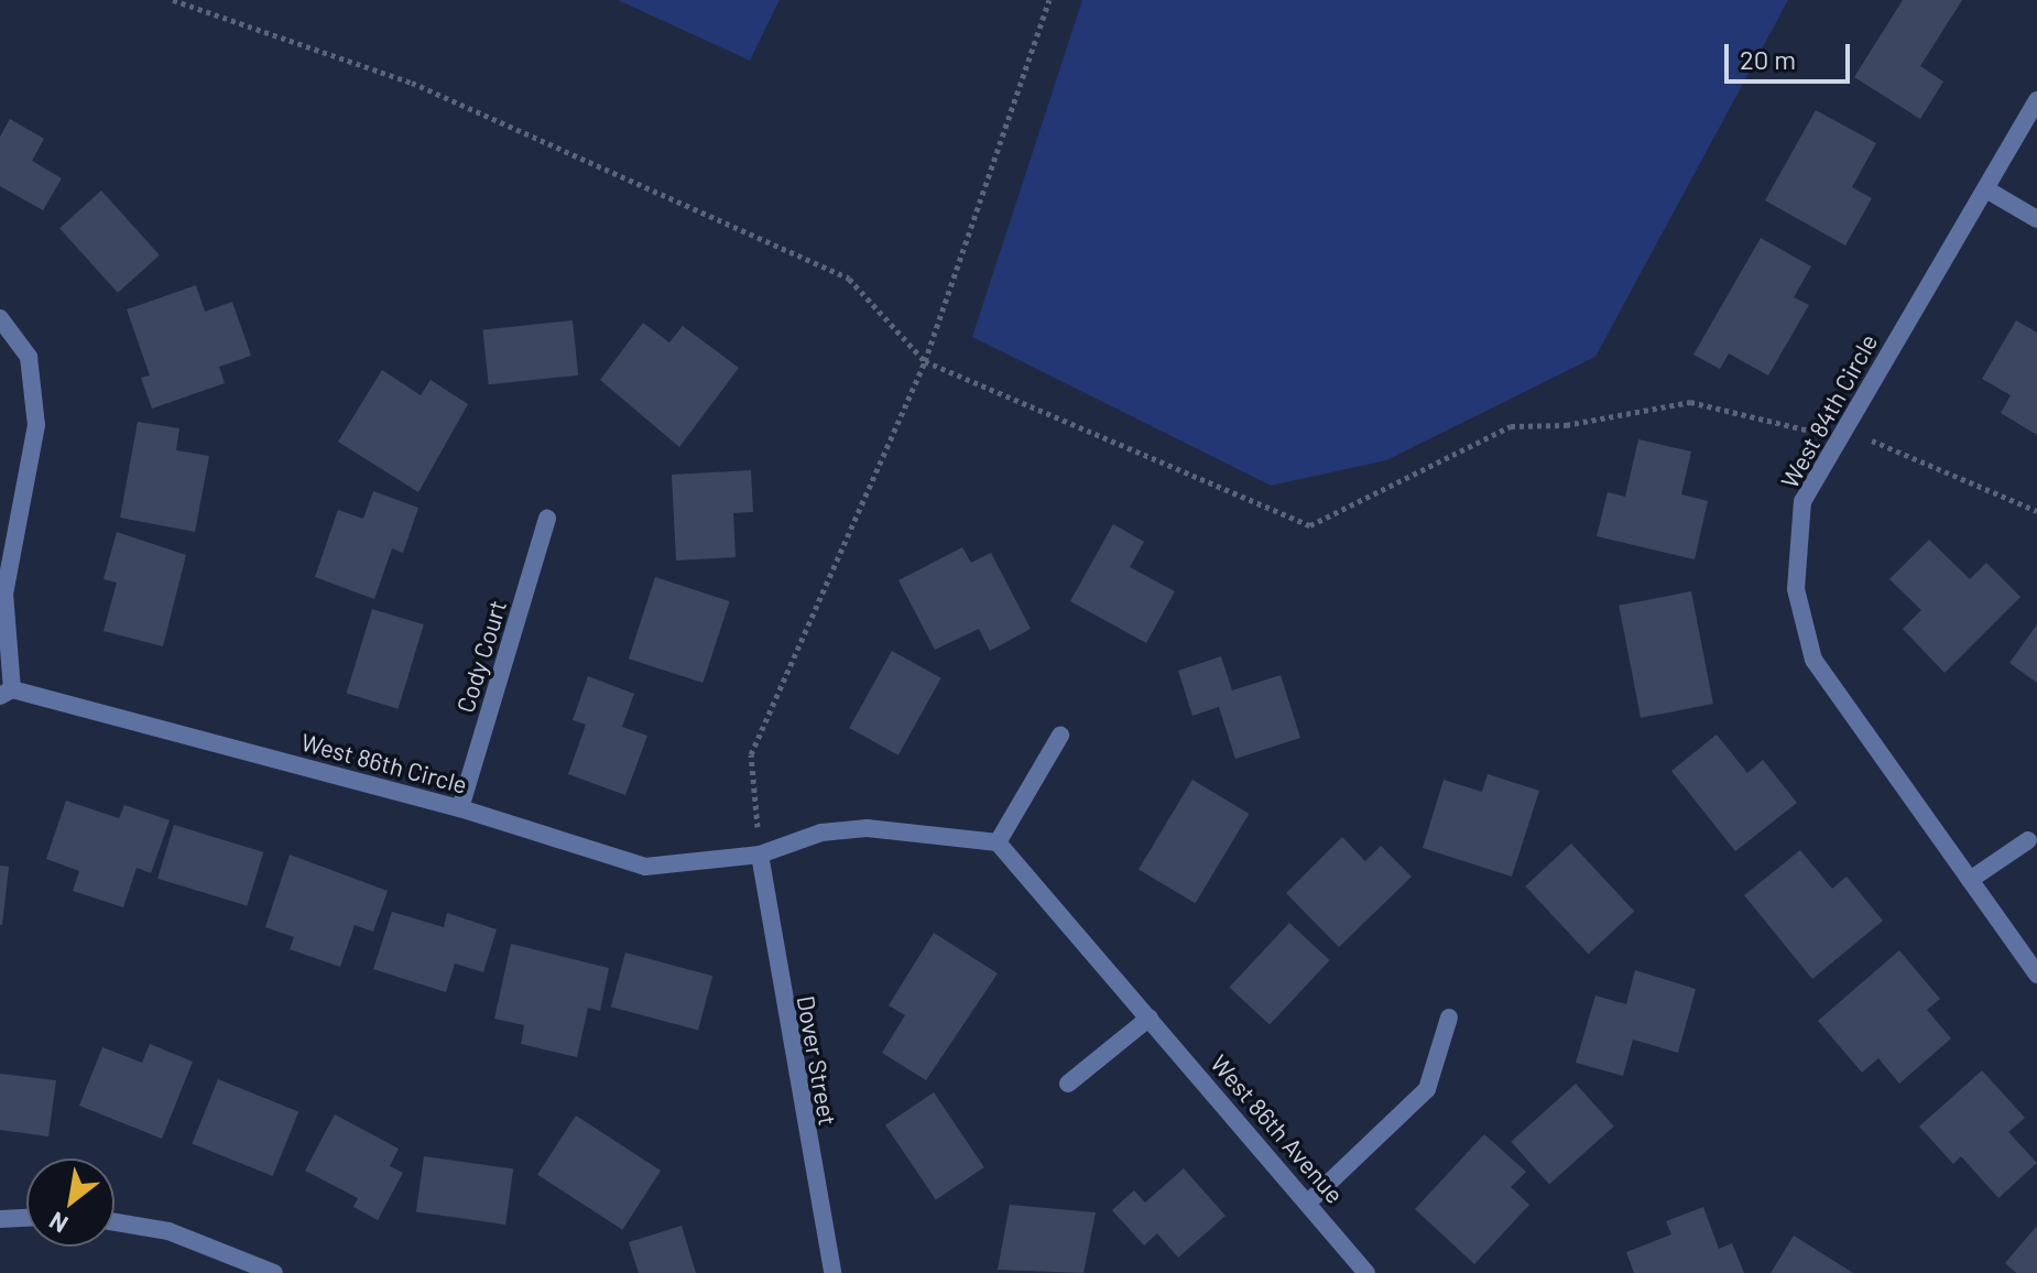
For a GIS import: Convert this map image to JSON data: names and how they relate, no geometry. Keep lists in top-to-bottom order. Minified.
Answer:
{"streets":{"street":["West 84th Circle","Cody Court","West 86th Circle","Dover Street","West 86th Avenue"]},"crossings":[["Cody Court","West 86th Circle"],["West 86th Circle","Dover Street"]],"scale_bar":"20 m","north":"bottom left"}
